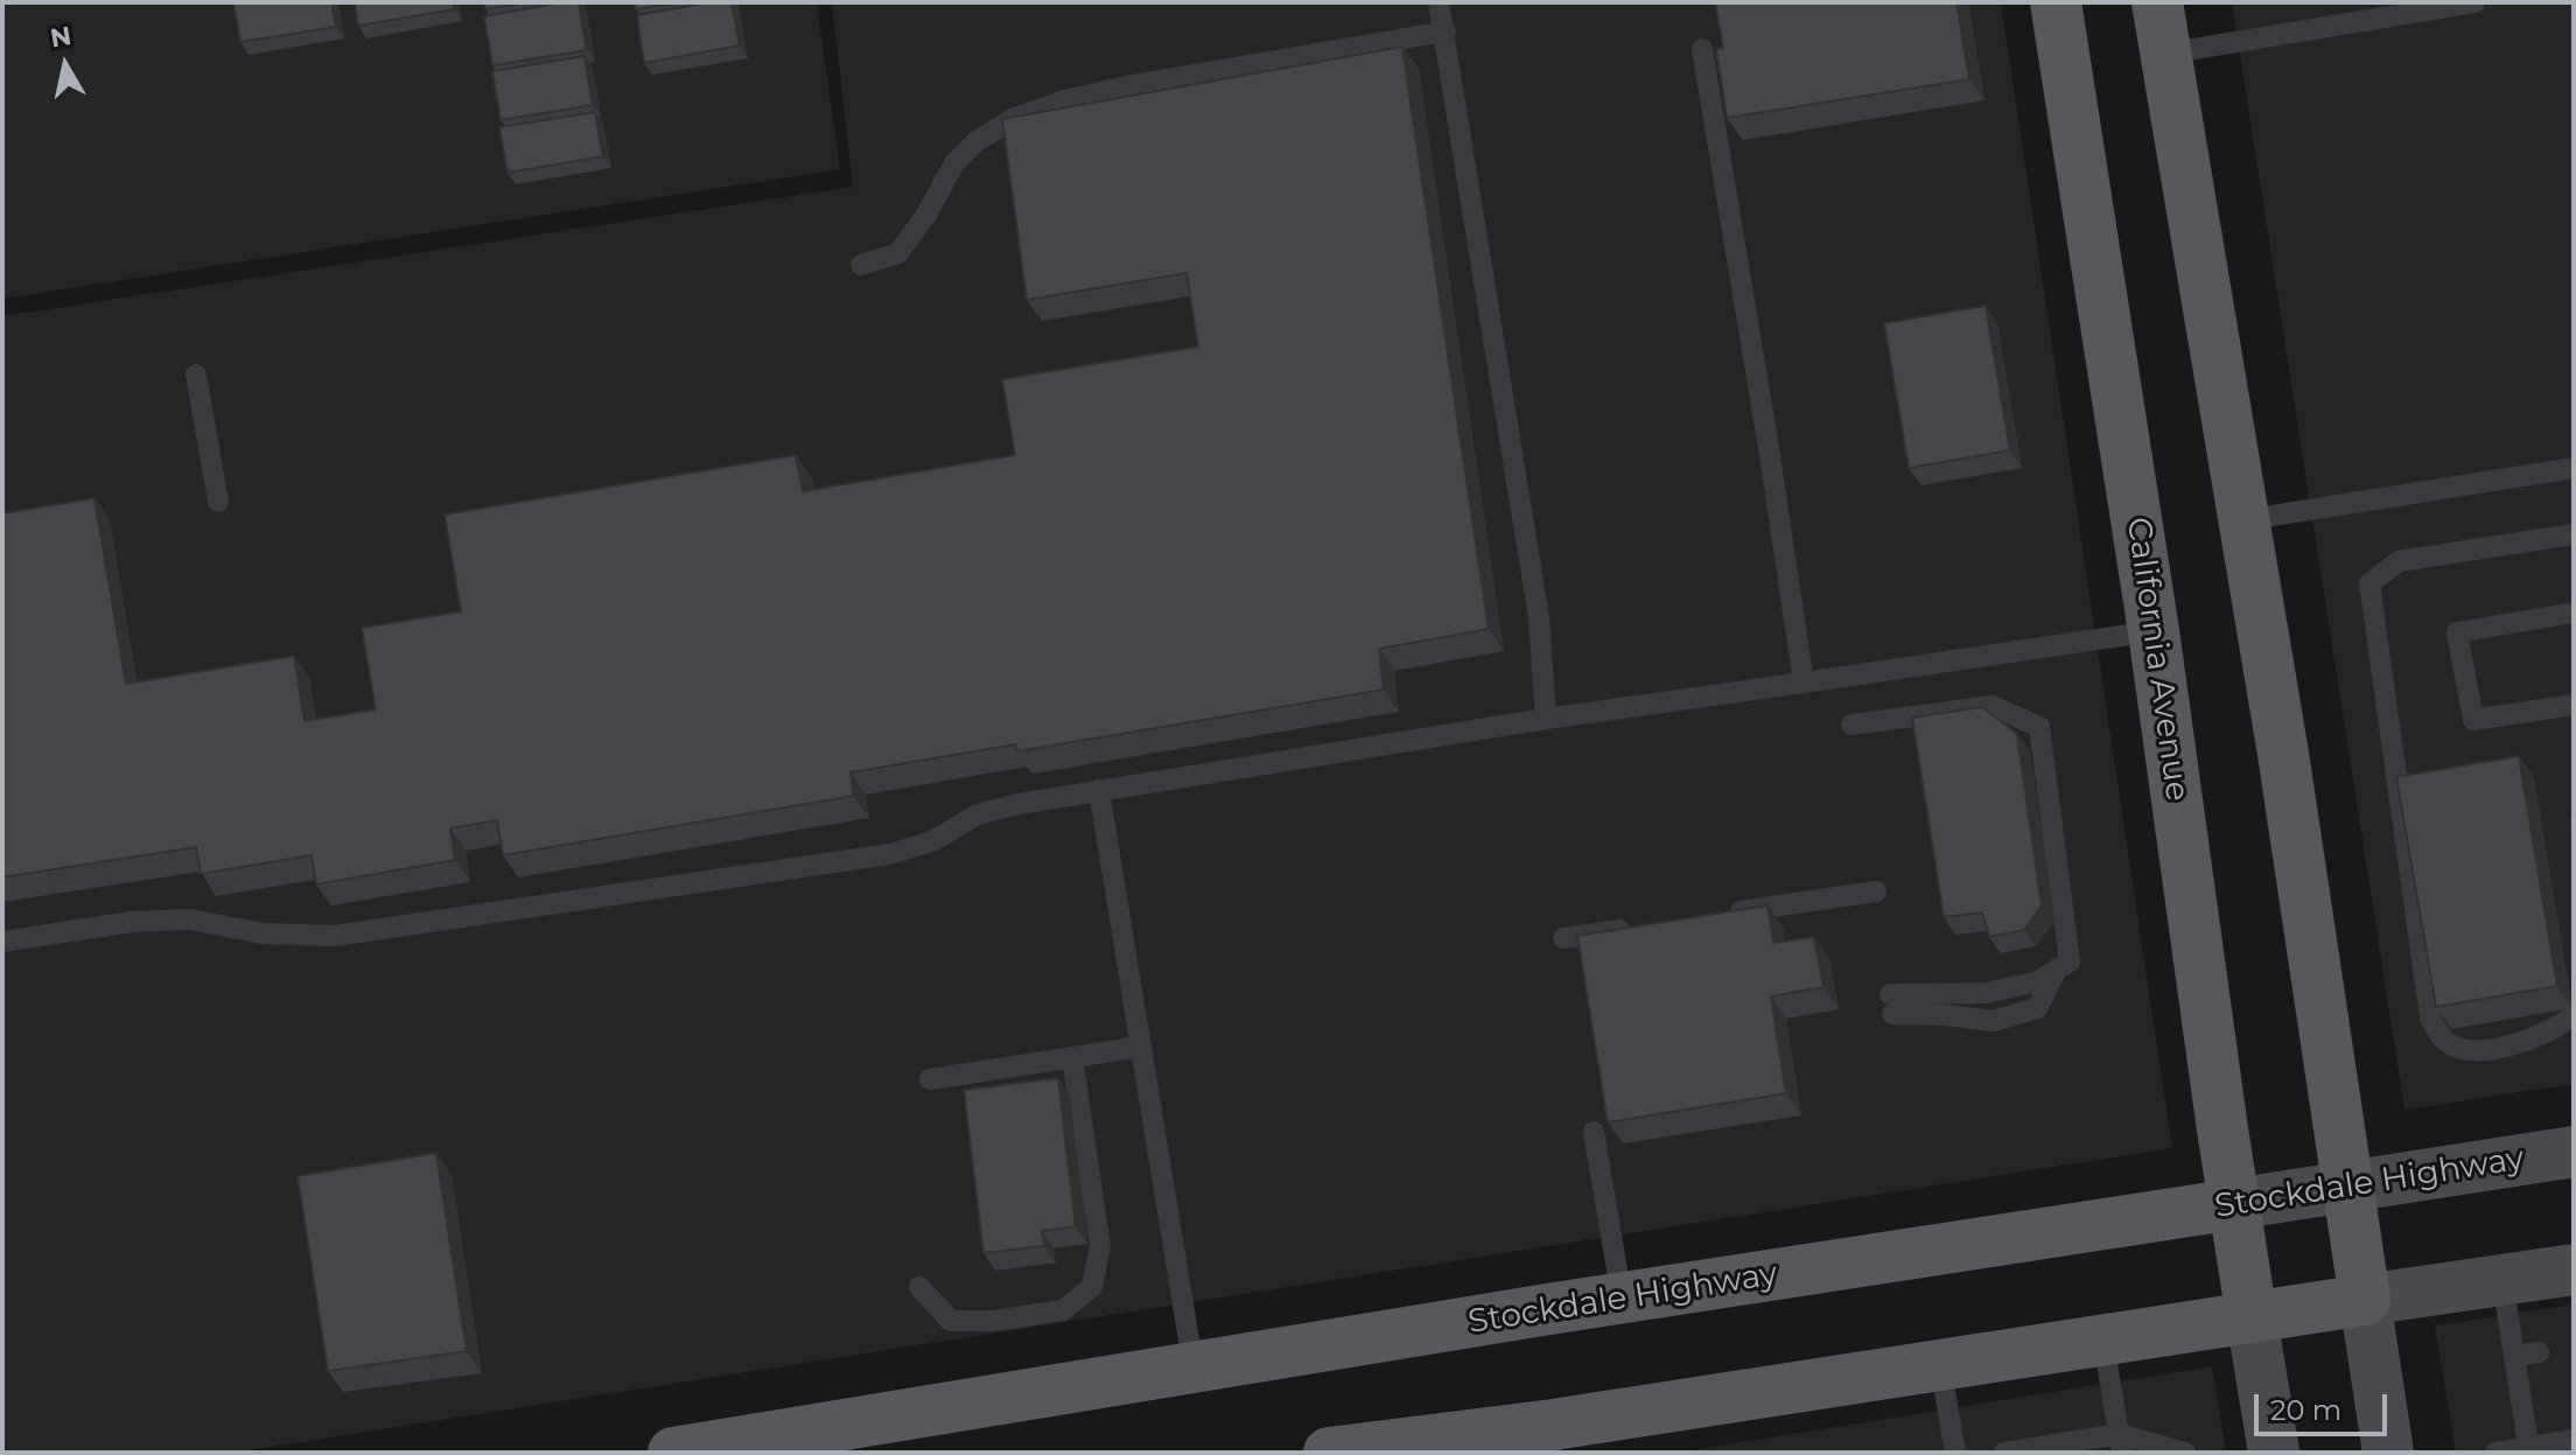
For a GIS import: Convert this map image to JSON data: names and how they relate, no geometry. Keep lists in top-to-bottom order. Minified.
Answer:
{"streets":{"main road":["California Avenue","Stockdale Highway"]},"crossings":[["California Avenue","Stockdale Highway"]],"scale_bar":"20 m","north":"top"}
